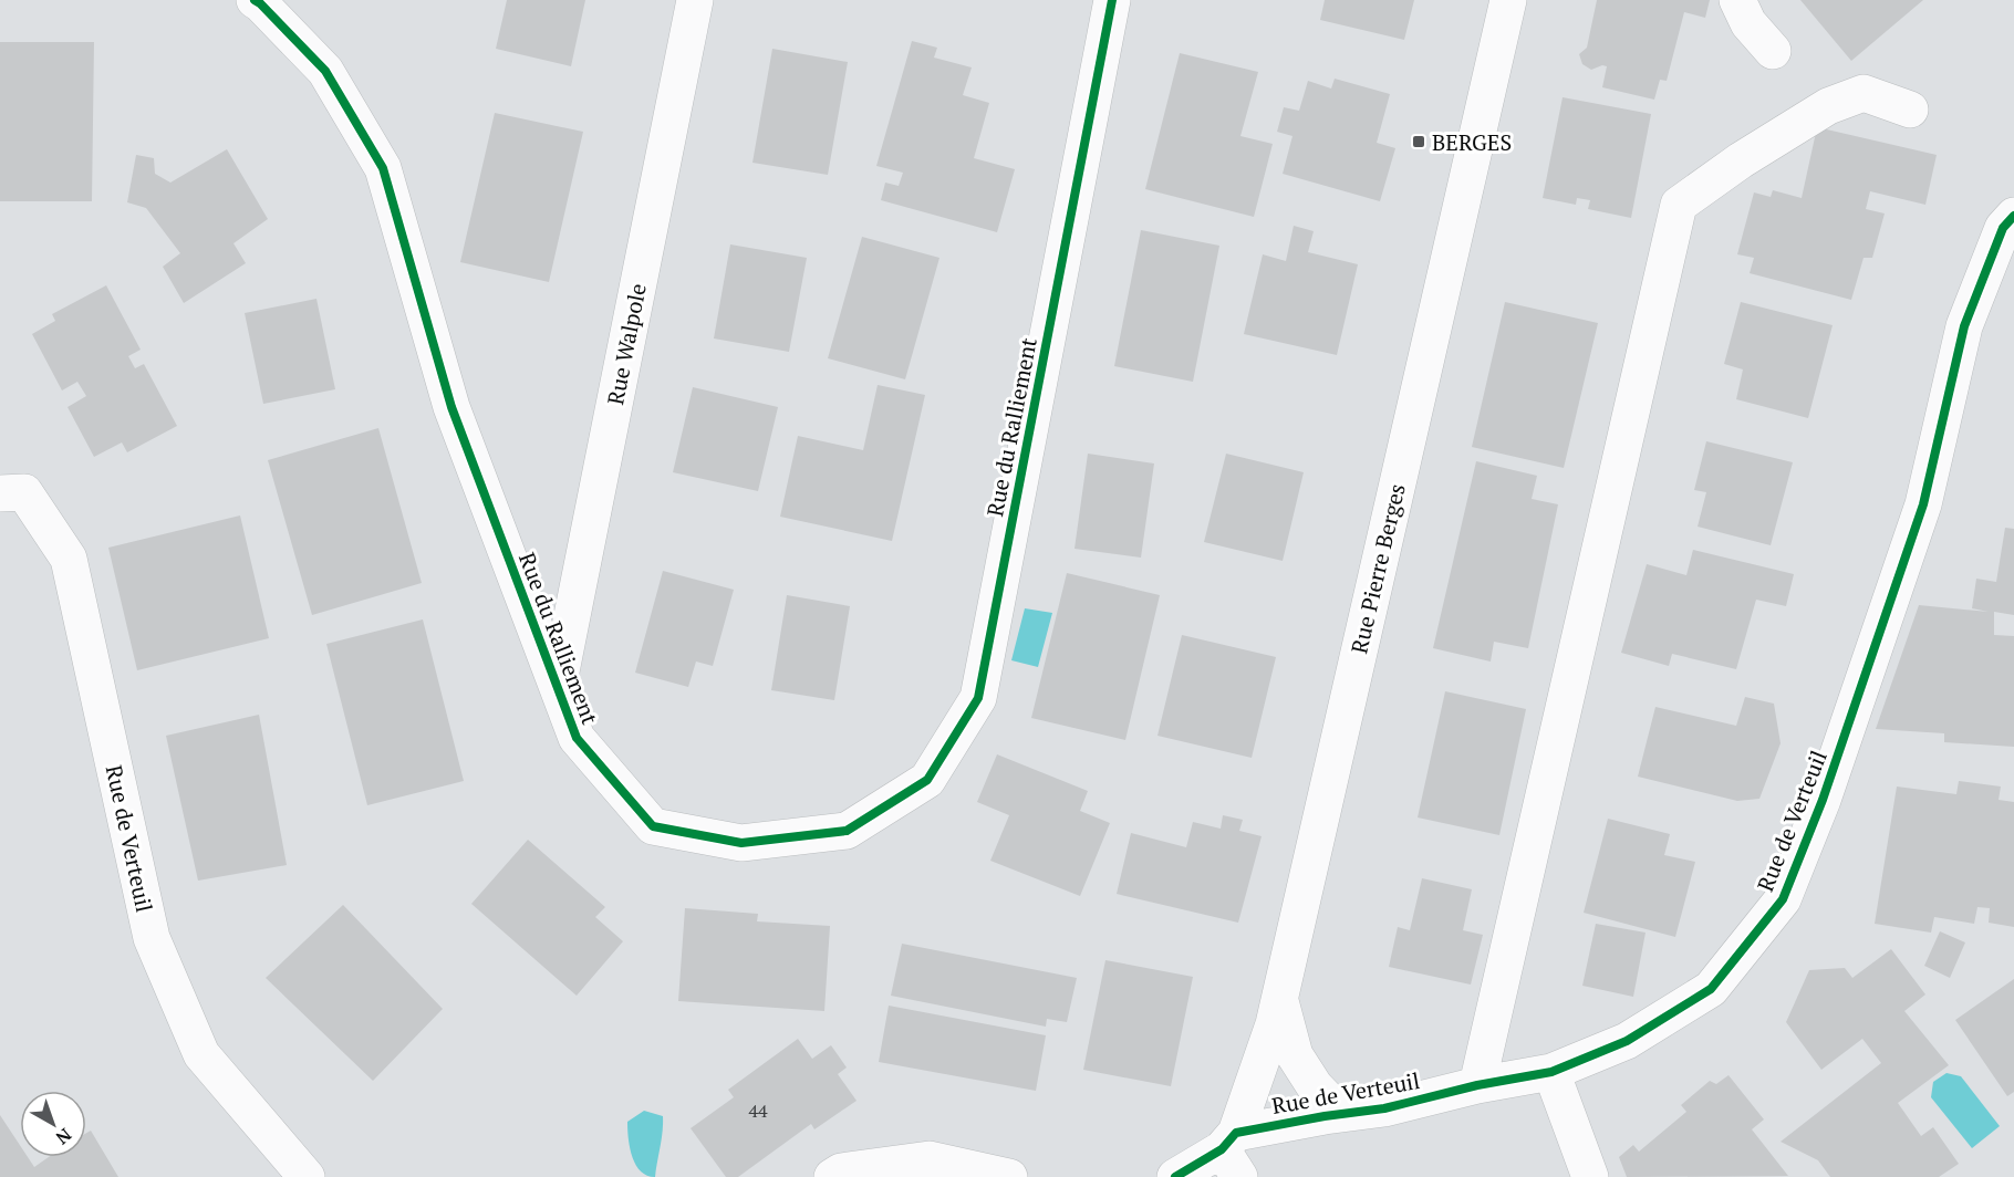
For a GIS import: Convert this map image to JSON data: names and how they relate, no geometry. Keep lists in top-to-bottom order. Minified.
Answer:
{"streets":{"street":["Rue Walpole","Rue du Ralliement","Rue Pierre Berges","Rue de Verteuil"]},"crossings":[["Rue Walpole","Rue du Ralliement"],["Rue Pierre Berges","Rue de Verteuil"]],"places":{"transit":["BERGES"]},"house_numbers":["44"],"north":"bottom right"}
